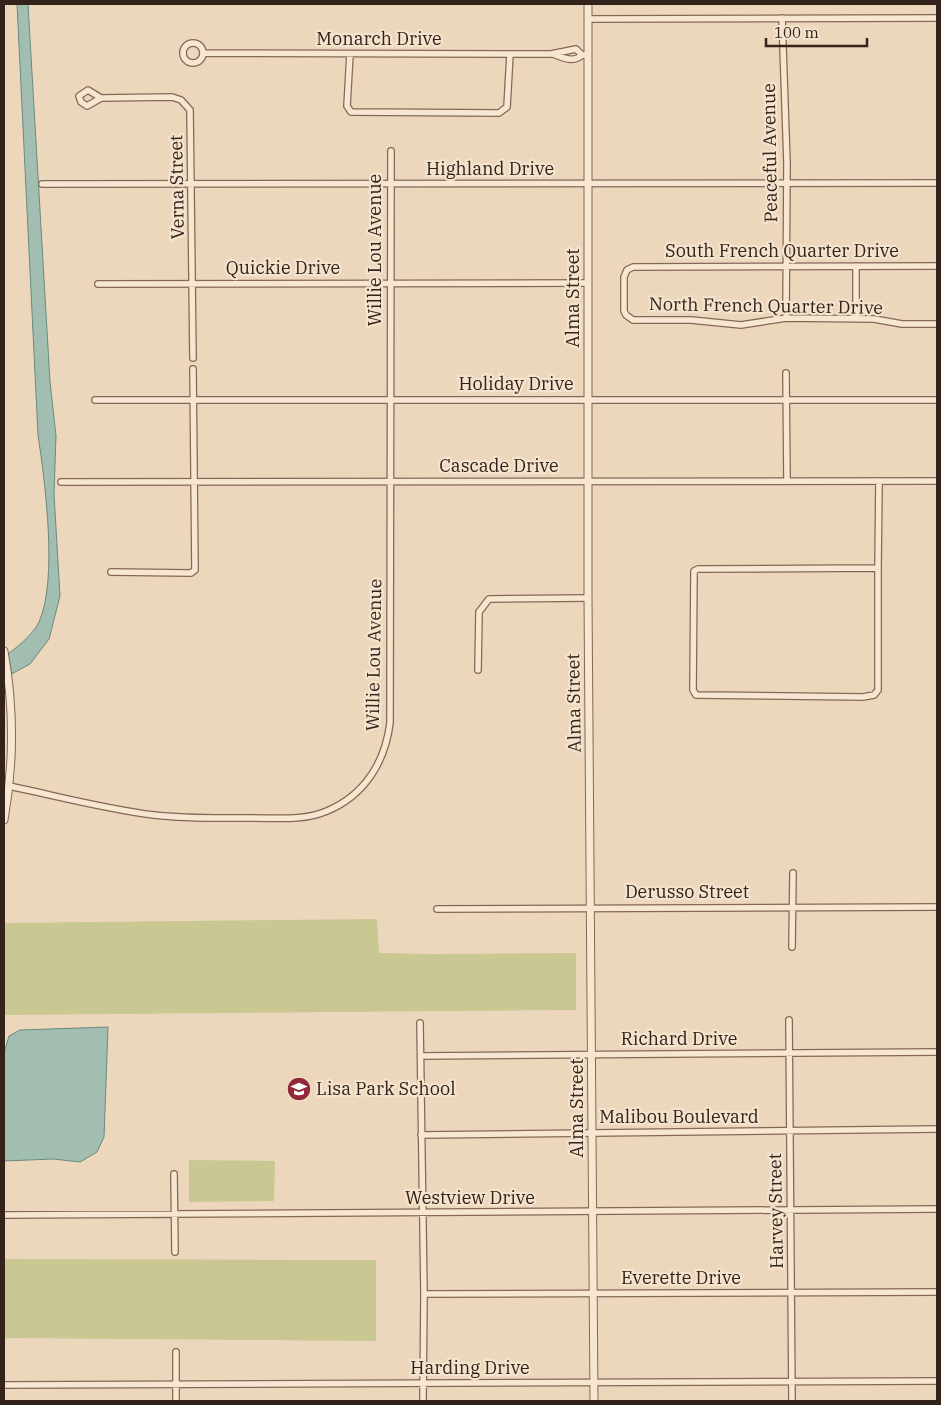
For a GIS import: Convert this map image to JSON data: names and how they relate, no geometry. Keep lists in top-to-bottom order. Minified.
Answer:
{"streets":{"street":["Monarch Drive","Peaceful Avenue","Highland Drive","Verna Street","Willie Lou Avenue","South French Quarter Drive","Quickie Drive","Alma Street","North French Quarter Drive","Holiday Drive","Cascade Drive","Derusso Street","Richard Drive","Malibou Boulevard","Westview Drive","Harvey Street","Everette Drive","Harding Drive"]},"crossings":[["Monarch Drive","Alma Street"],["Peaceful Avenue","Highland Drive"],["Peaceful Avenue","South French Quarter Drive"],["Peaceful Avenue","North French Quarter Drive"],["Highland Drive","Verna Street"],["Highland Drive","Willie Lou Avenue"],["Highland Drive","Alma Street"],["Verna Street","Quickie Drive"],["Willie Lou Avenue","Quickie Drive"],["Willie Lou Avenue","Holiday Drive"],["Willie Lou Avenue","Cascade Drive"],["South French Quarter Drive","North French Quarter Drive"],["Quickie Drive","Alma Street"],["Alma Street","Holiday Drive"],["Alma Street","Cascade Drive"],["Alma Street","Derusso Street"],["Alma Street","Richard Drive"],["Alma Street","Malibou Boulevard"],["Alma Street","Westview Drive"],["Alma Street","Everette Drive"],["Alma Street","Harding Drive"],["Richard Drive","Harvey Street"],["Malibou Boulevard","Harvey Street"],["Westview Drive","Harvey Street"],["Harvey Street","Everette Drive"],["Harvey Street","Harding Drive"]],"places":{"school or university":["Lisa Park School"]},"scale_bar":"100 m"}
